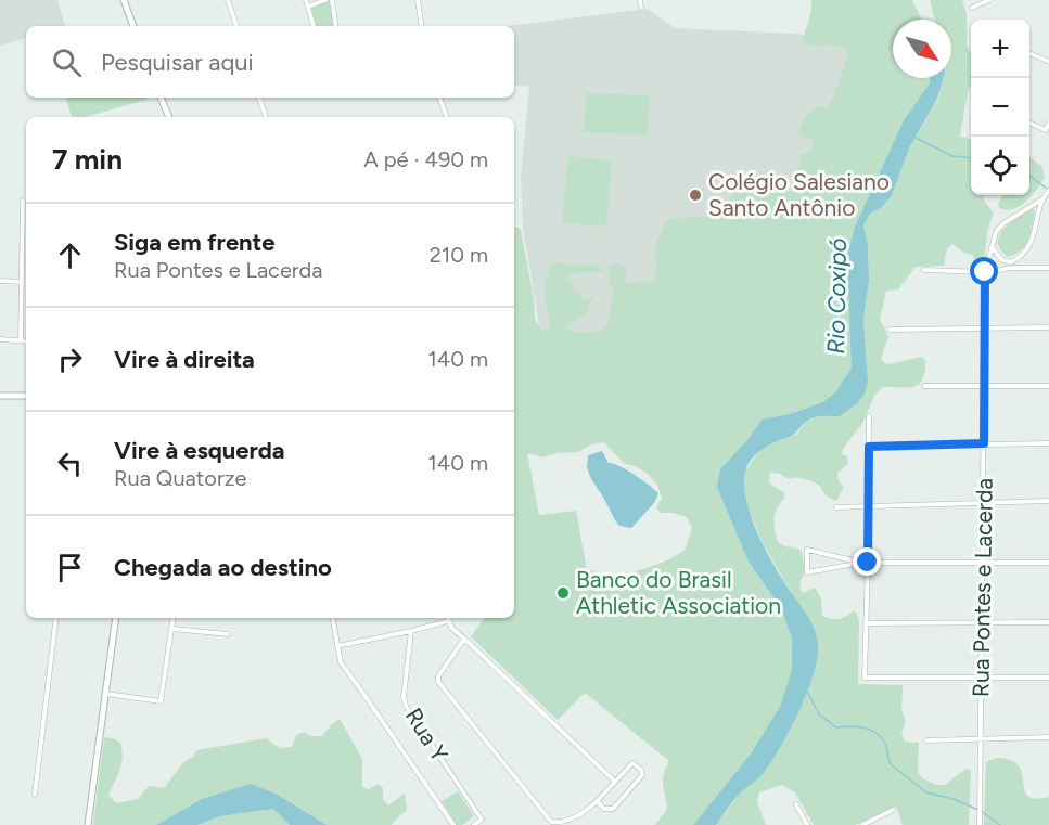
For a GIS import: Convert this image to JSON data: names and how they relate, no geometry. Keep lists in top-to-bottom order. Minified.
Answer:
{"streets":{"street":["Rua Pontes e Lacerda","Rua Y"]},"water":["Rio Coxipó"],"places":["Colégio Salesiano Santo Antônio","Banco do Brasil Athletic Association"],"north":"bottom right","page":{"map_buttons":["+","−"],"search":"Pesquisar aqui","heading":["7 min","A pé · 490 m"],"list":[["Siga em frente","Rua Pontes e Lacerda","210 m"],["Vire à direita","140 m"],["Vire à esquerda","Rua Quatorze","140 m"],"Chegada ao destino"]}}
